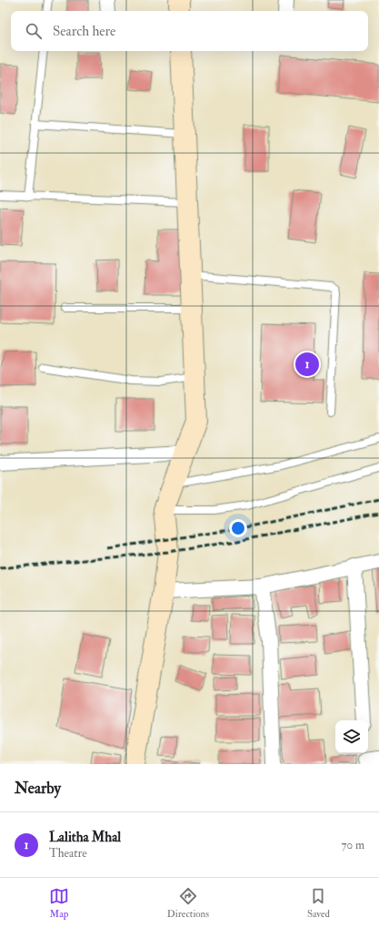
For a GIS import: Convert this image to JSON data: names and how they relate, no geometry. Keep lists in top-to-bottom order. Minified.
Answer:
{"page":{"search":"Search here","pins":"1","heading":"Nearby","list":[{"mark":"1","name":"Lalitha Mhal","note":"Theatre","value":"70 m"}],"nav":["Map","Directions","Saved"]}}
